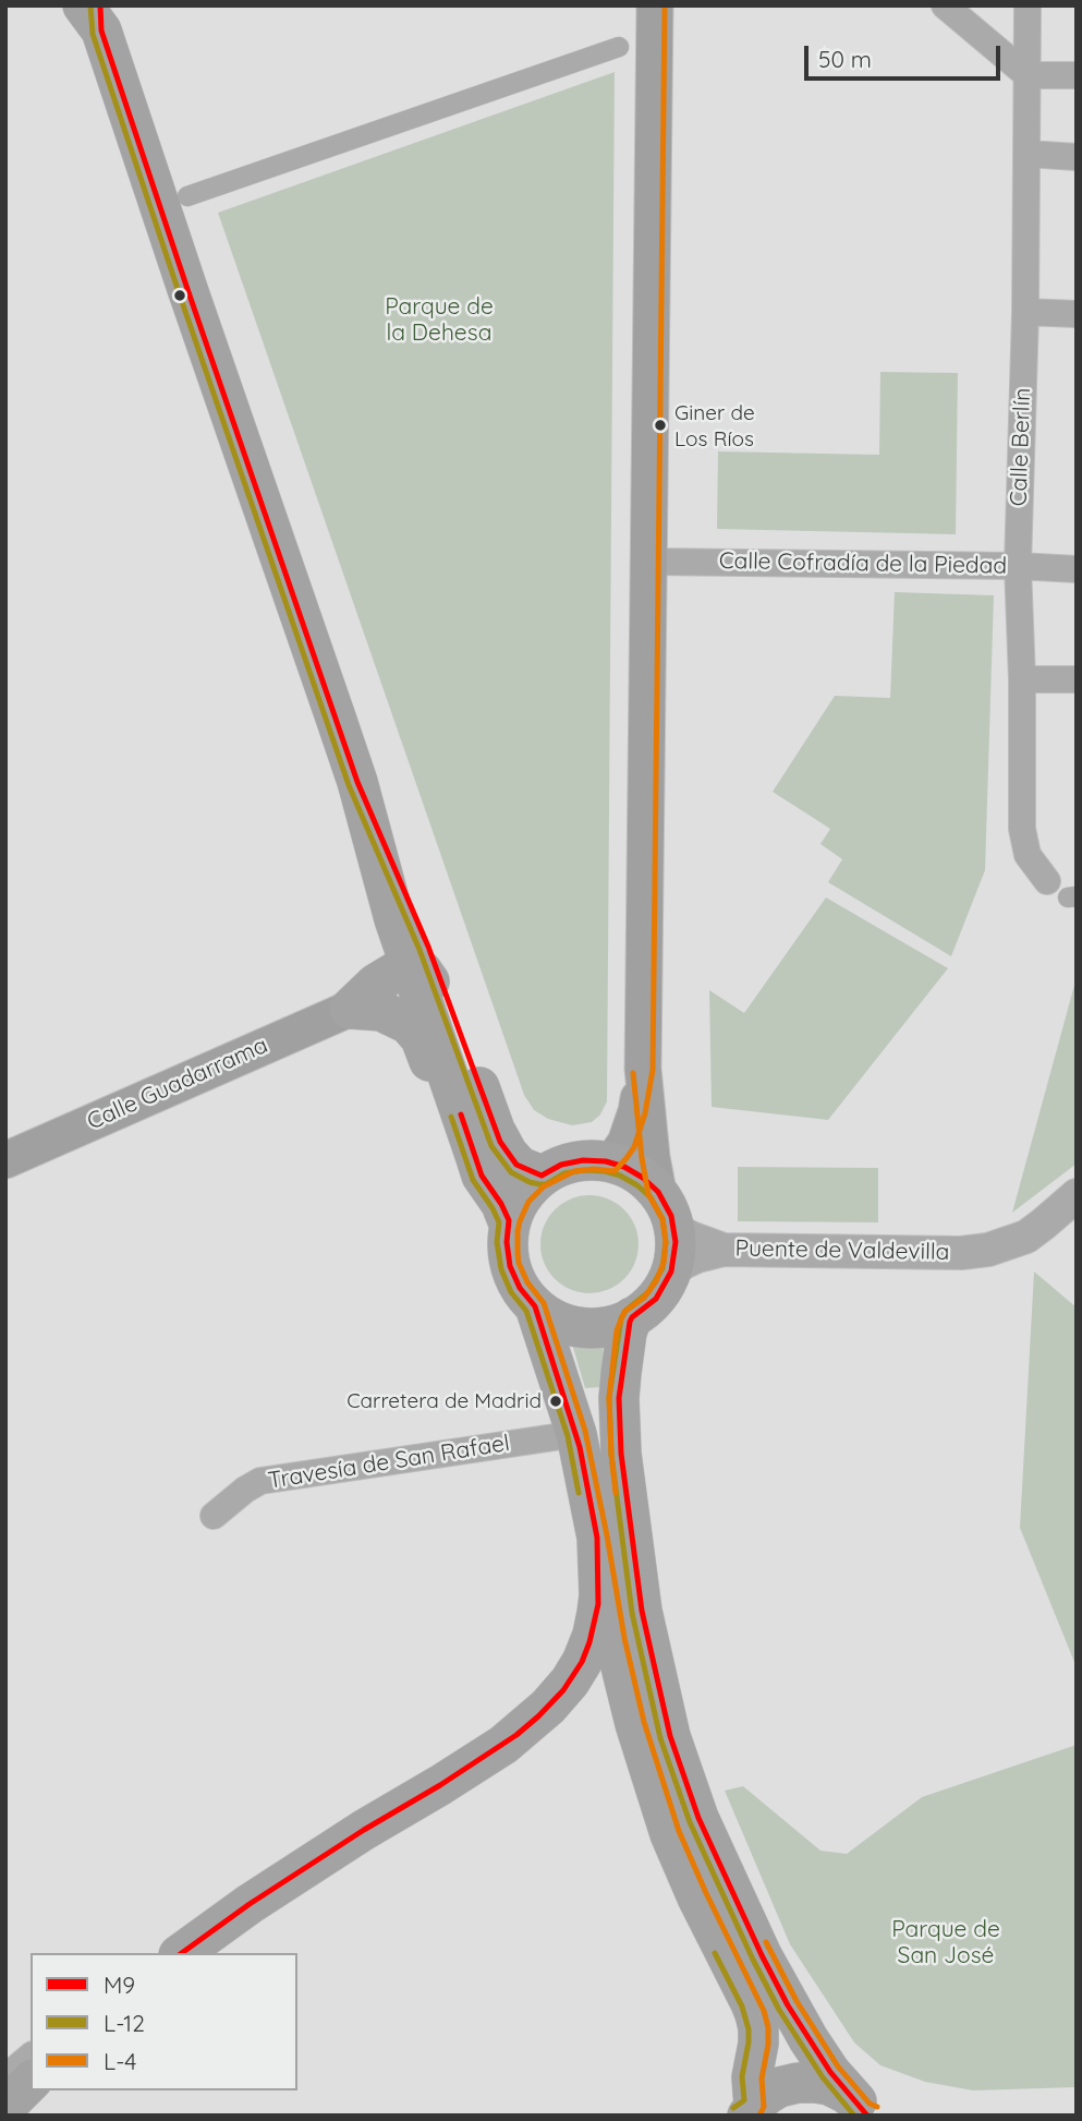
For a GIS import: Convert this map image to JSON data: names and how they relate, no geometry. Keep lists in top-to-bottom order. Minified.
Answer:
{"streets":{"main road":["Calle Guadarrama"],"street":["Calle Berlín","Calle Cofradía de la Piedad","Puente de Valdevilla","Travesía de San Rafael"]},"crossings":[["Calle Berlín","Calle Cofradía de la Piedad"]],"parks":["Parque de la Dehesa","Parque de San José"],"places":["Giner de Los Ríos","Carretera de Madrid"],"lines":["transit line M9","transit line L-12","transit line L-4"],"legend":["M9","L-12","L-4"],"scale_bar":"50 m"}
